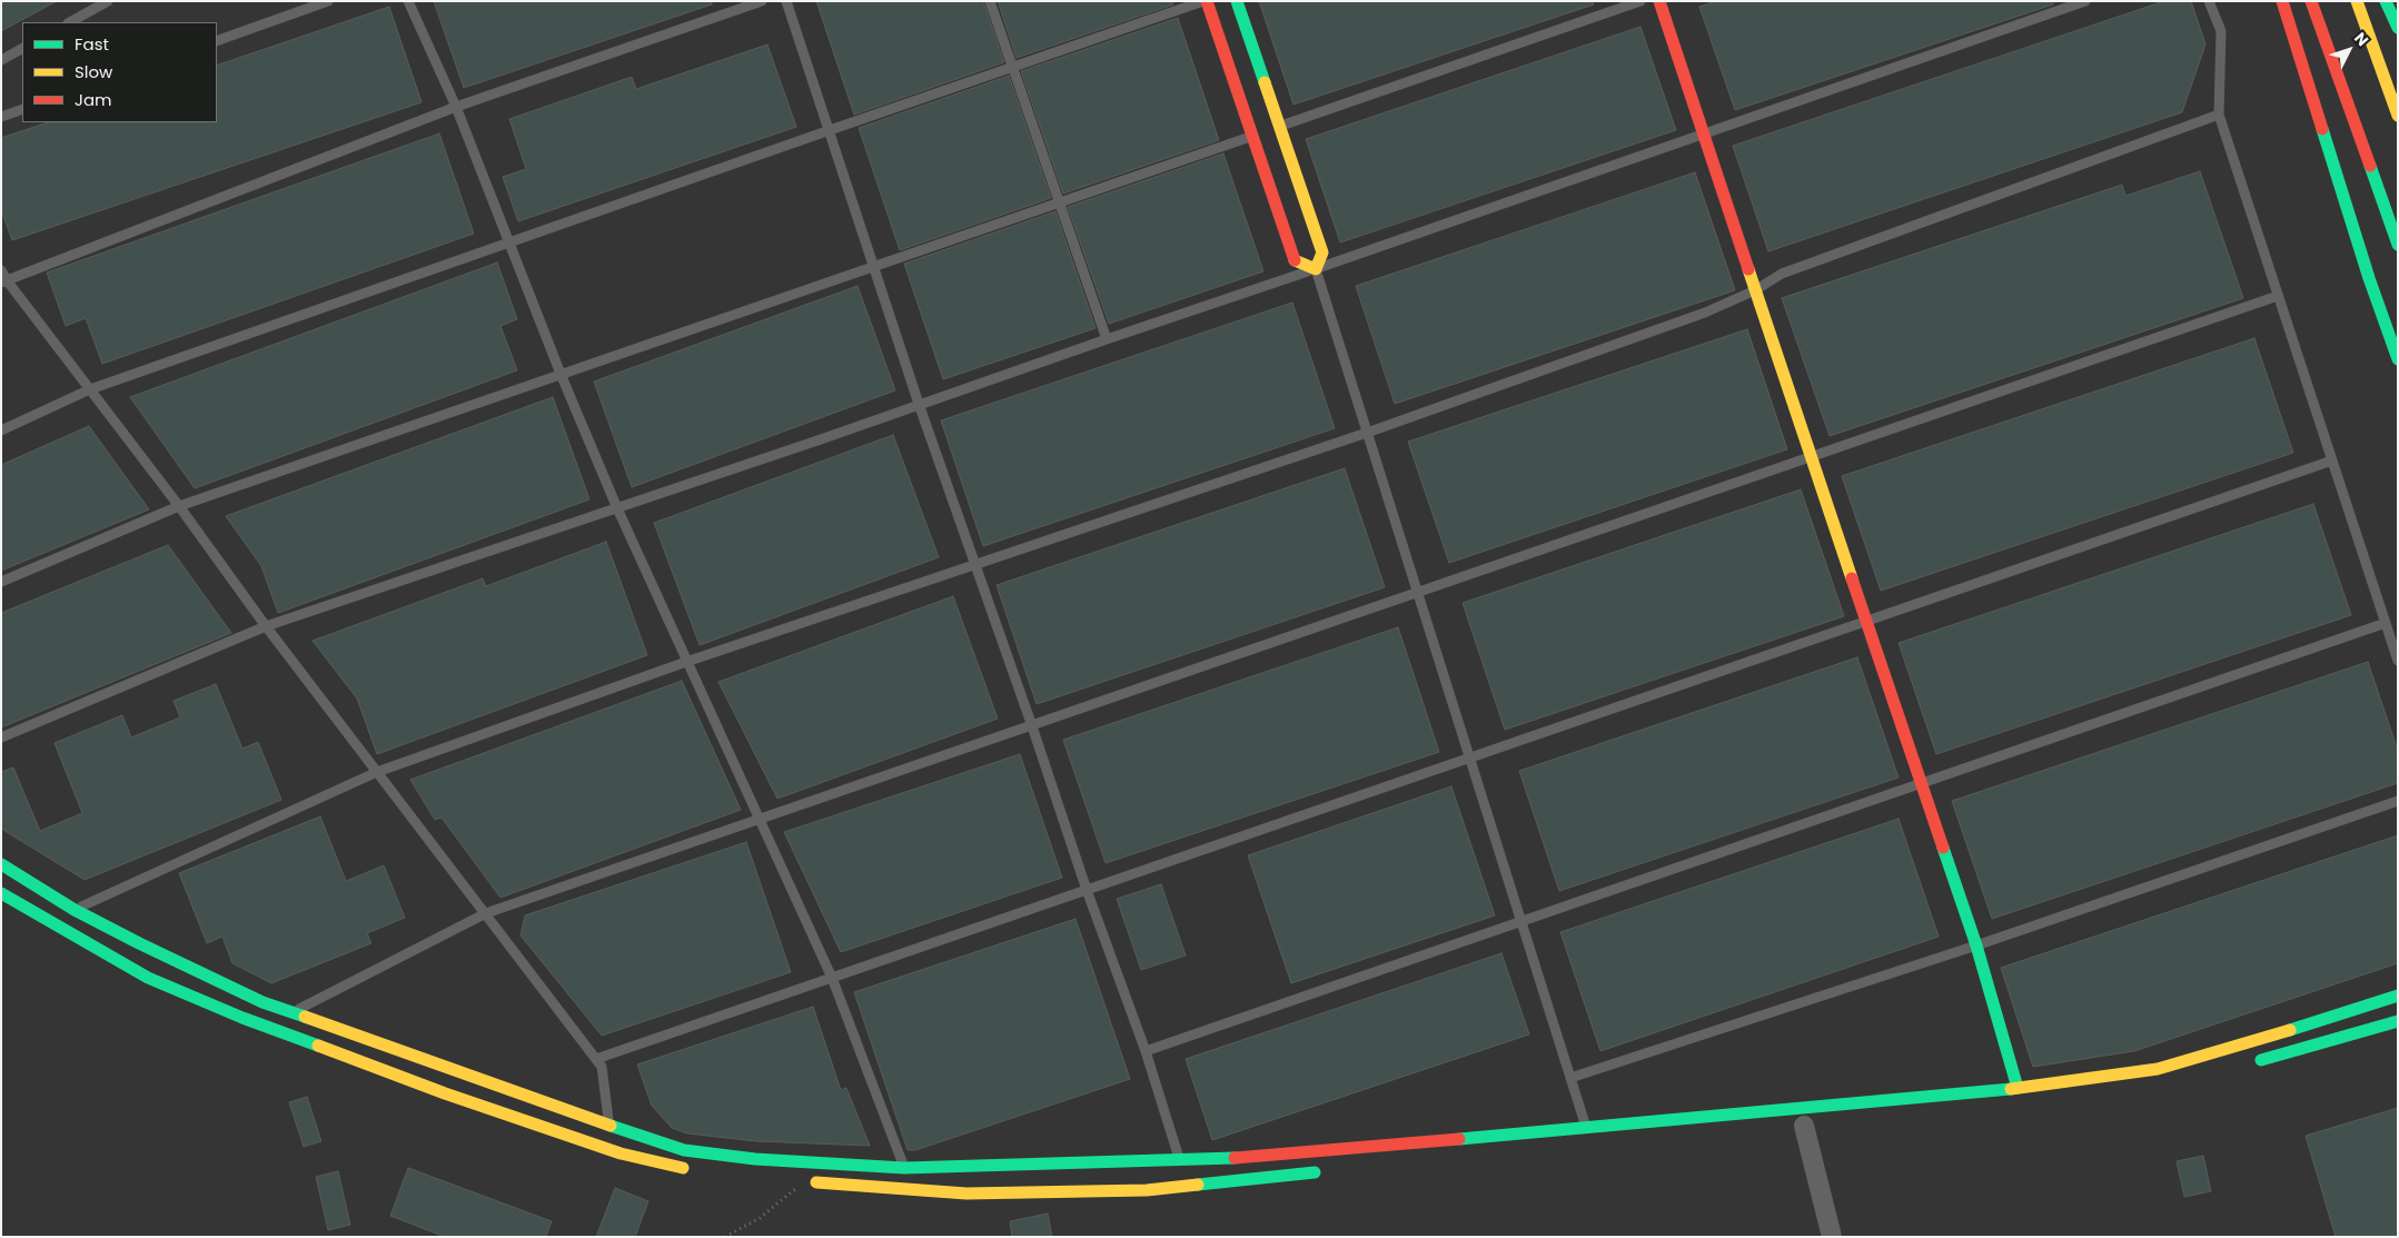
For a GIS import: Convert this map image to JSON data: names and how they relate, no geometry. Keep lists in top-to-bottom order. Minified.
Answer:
{"legend":["Fast","Slow","Jam"],"north":"top right"}
